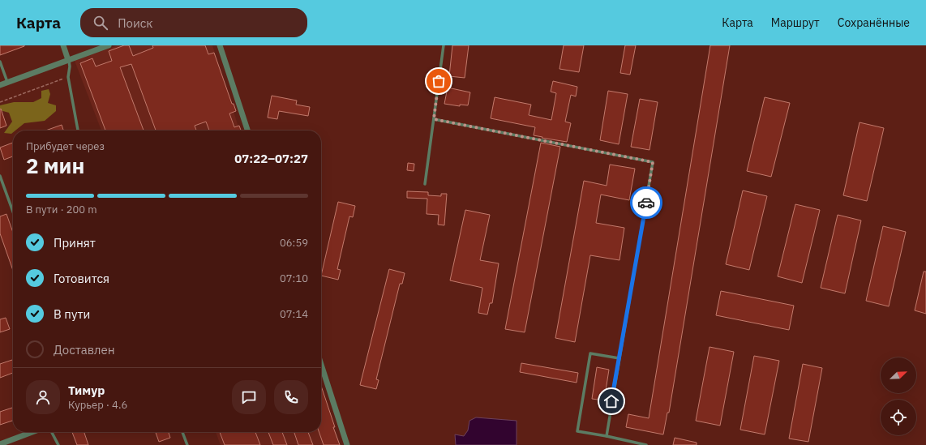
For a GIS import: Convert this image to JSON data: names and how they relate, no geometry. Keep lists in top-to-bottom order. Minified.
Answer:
{"north":"top right","page":{"header":"Карта","search":"Поиск","nav":["Карта","Маршрут","Сохранённые"],"heading":["2 мин","Прибудет через","07:22–07:27"],"panel":["Тимур","Курьер · 4.6"],"bar":"В пути · 200 m","list":[["Принят","06:59"],["Готовится","07:10"],["В пути","07:14"],"Доставлен"]}}
